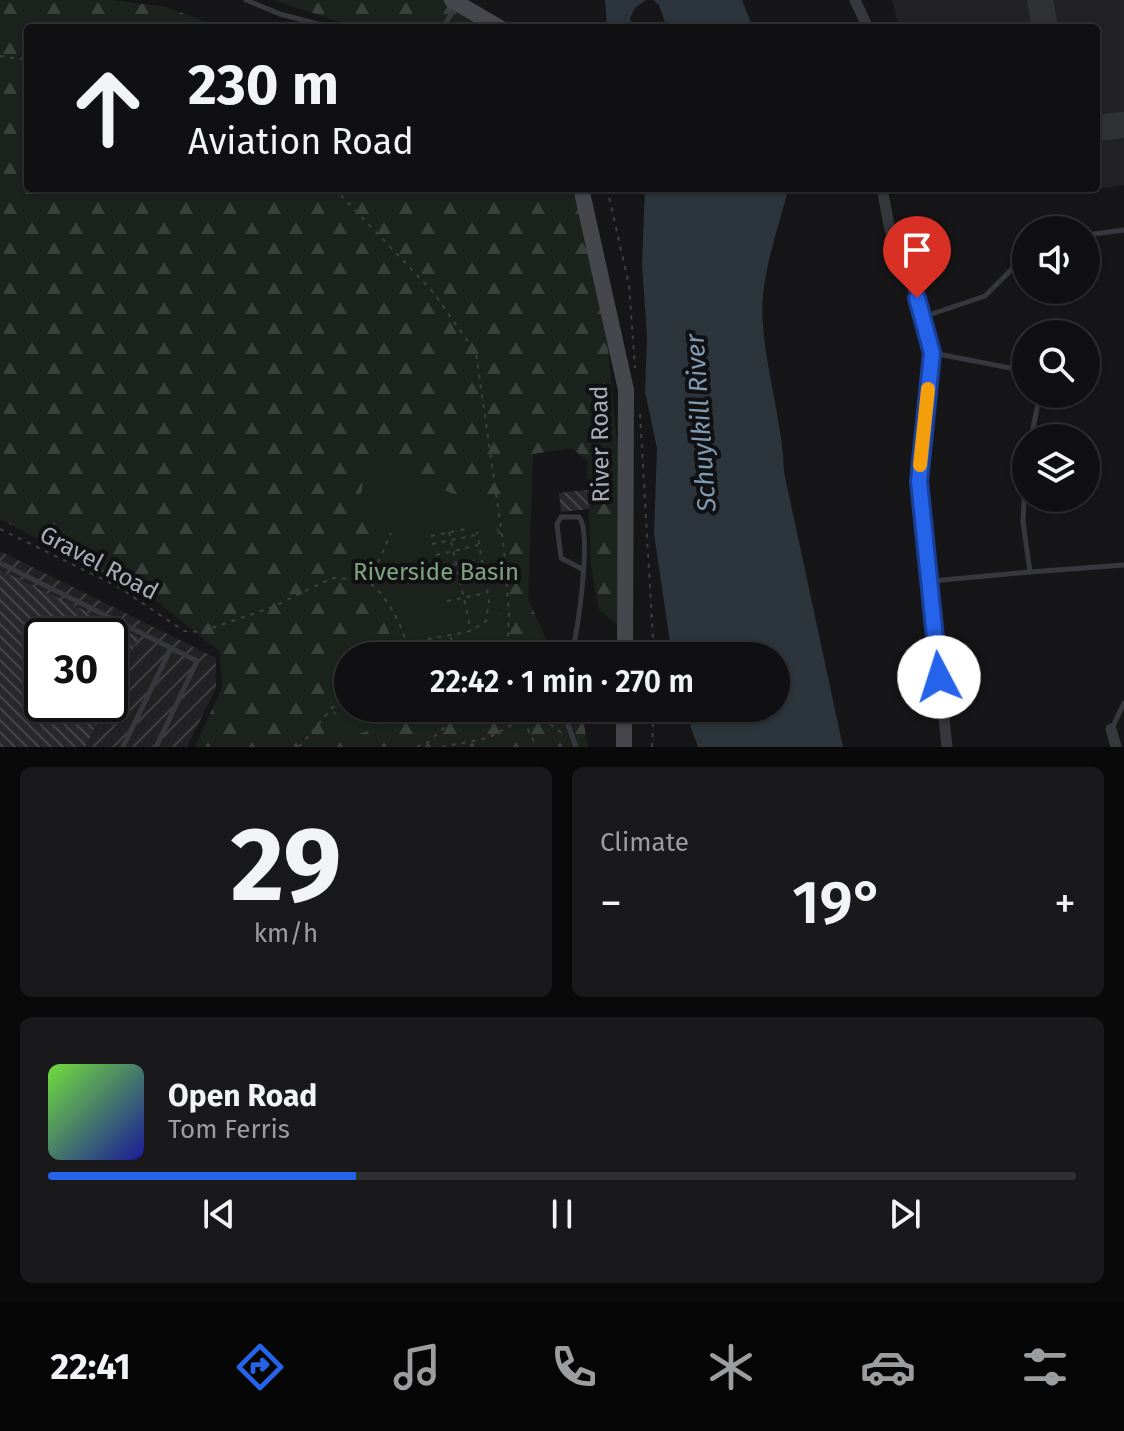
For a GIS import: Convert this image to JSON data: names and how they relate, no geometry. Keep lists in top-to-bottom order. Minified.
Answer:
{"streets":{"street":["River Road"],"path":["Gravel Road"]},"water":["Schuylkill River"],"parks":["Riverside Basin"],"page":{"turn":["230 m","Aviation Road"],"limit":"30","trip":"22:42 · 1 min · 270 m","tile":[["29","km/h"],"Climate"],"heat":["−","19°","+"],"song":["Open Road","Tom Ferris"],"tabs":"22:41"}}
